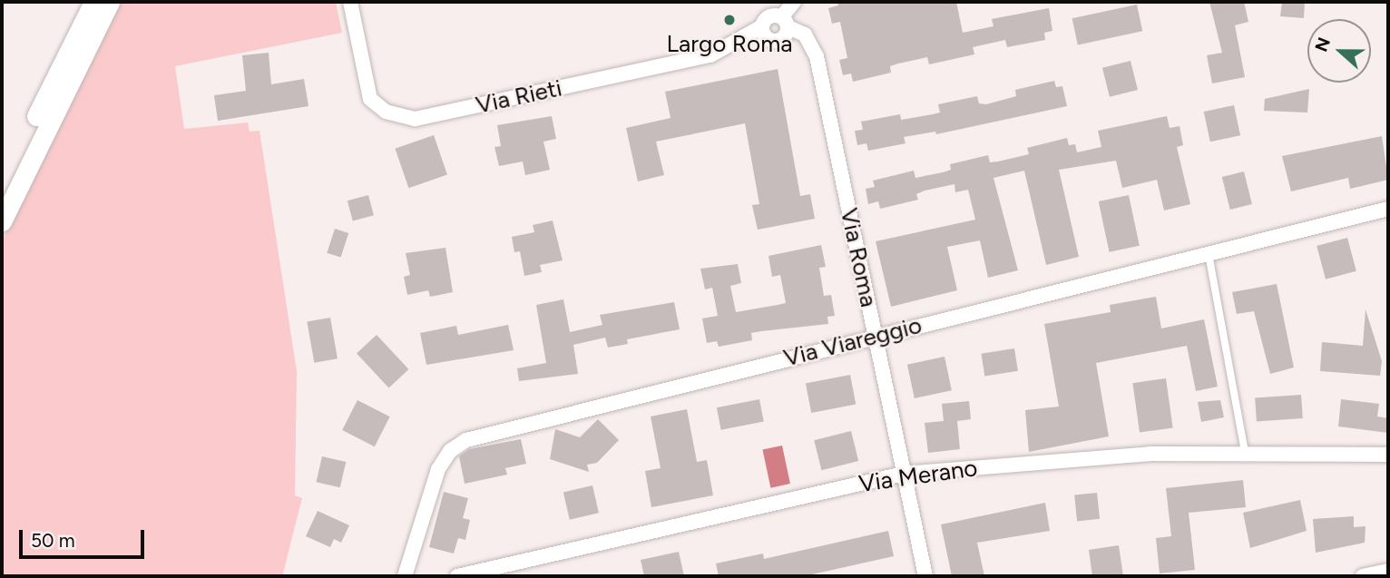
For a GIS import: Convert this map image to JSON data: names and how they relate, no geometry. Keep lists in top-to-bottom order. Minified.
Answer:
{"streets":{"street":["Via Rieti","Via Roma","Via Viareggio","Via Merano"]},"crossings":[["Via Rieti","Via Roma"],["Via Roma","Via Viareggio"],["Via Roma","Via Merano"]],"places":["Largo Roma"],"scale_bar":"50 m","north":"left"}
